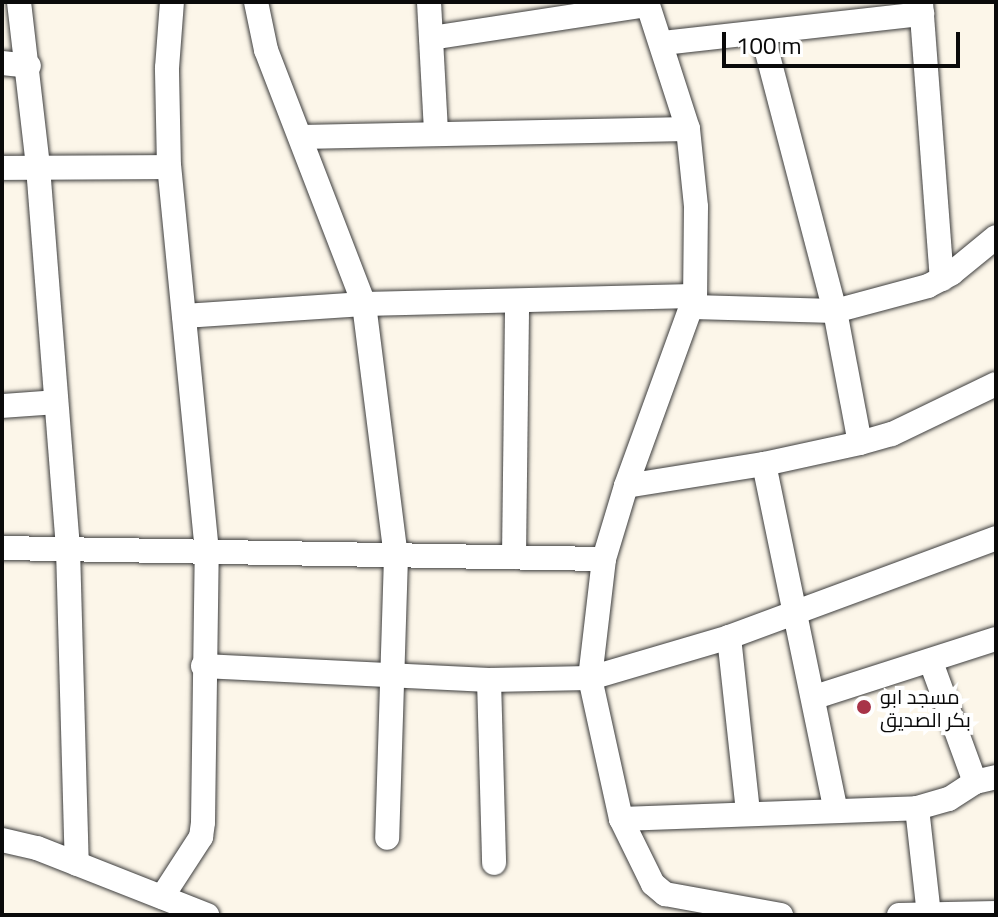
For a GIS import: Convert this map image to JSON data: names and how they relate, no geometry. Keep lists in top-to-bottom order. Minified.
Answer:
{"places":["مسجد ابو بكر الصديق"],"scale_bar":"100 m"}
